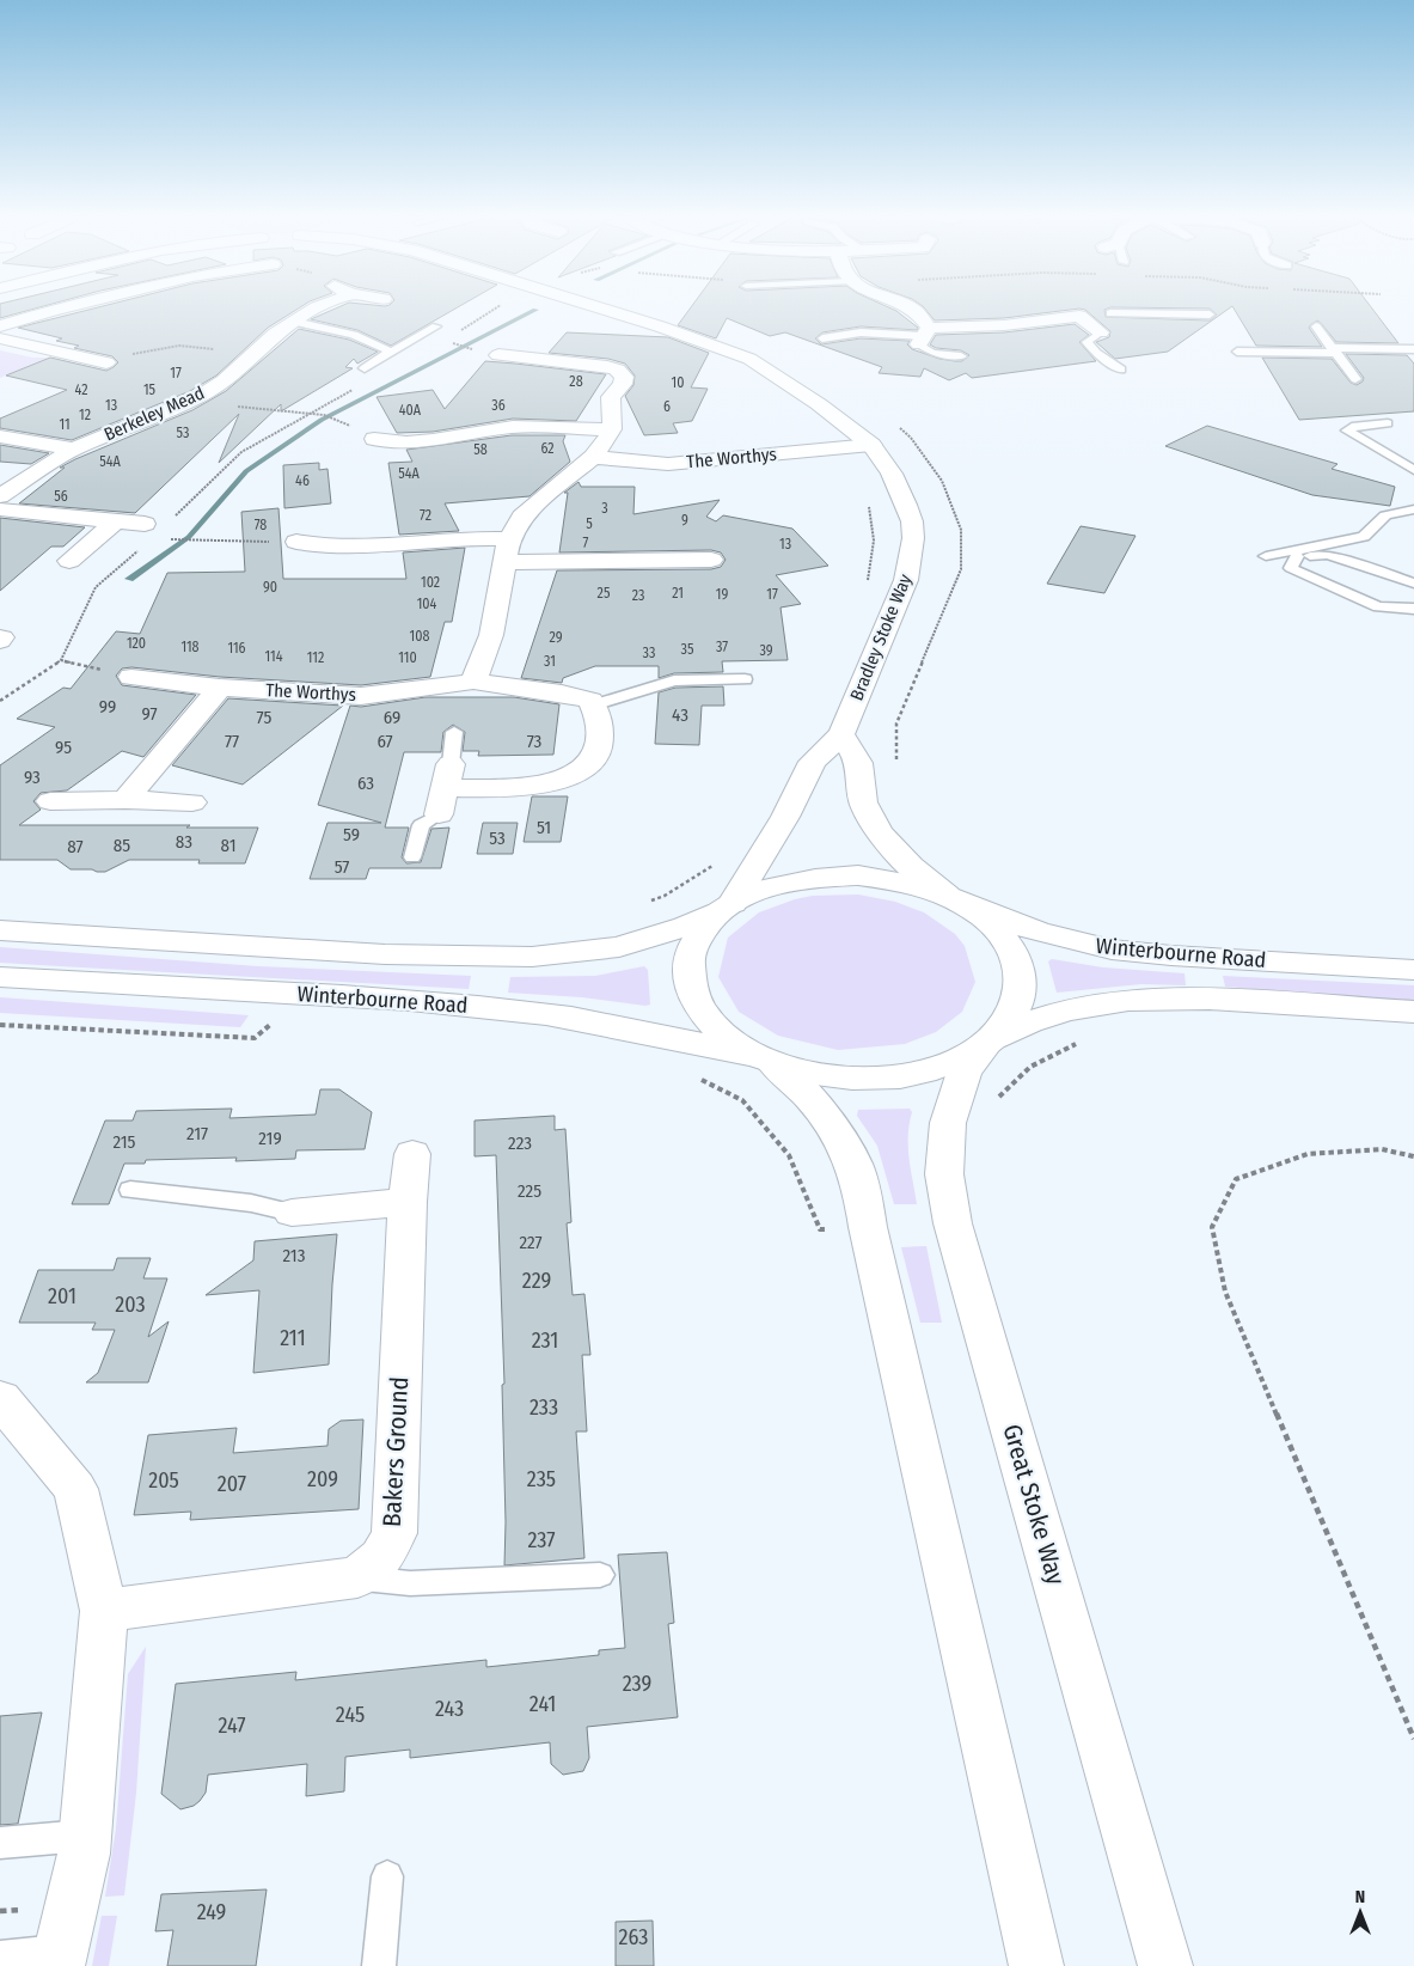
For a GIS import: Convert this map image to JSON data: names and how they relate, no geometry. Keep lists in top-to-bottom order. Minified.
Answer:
{"streets":{"street":["Berkeley Mead","The Worthys","Bradley Stoke Way","Winterbourne Road","Bakers Ground","Great Stoke Way"]},"crossings":[["The Worthys","Bradley Stoke Way"],["Winterbourne Road","Great Stoke Way"]],"house_numbers":["17","28","10","42","15","13","36","6","40A","12","11","53","62","58","54A","54A","46","56","3","72","9","5","78","7","13","102","90","25","21","19","17","23","104","108","29","120","118","37","116","35","39","33","114","112","110","31","99","97","43","75","69","77","67","73","95","93","63","51","59","53","83","85","81","87","57","217","219","215","223","225","227","213","229","201","203","211","231","233","209","235","205","207","237","239","241","243","245","247","249","263"],"north":"top"}
